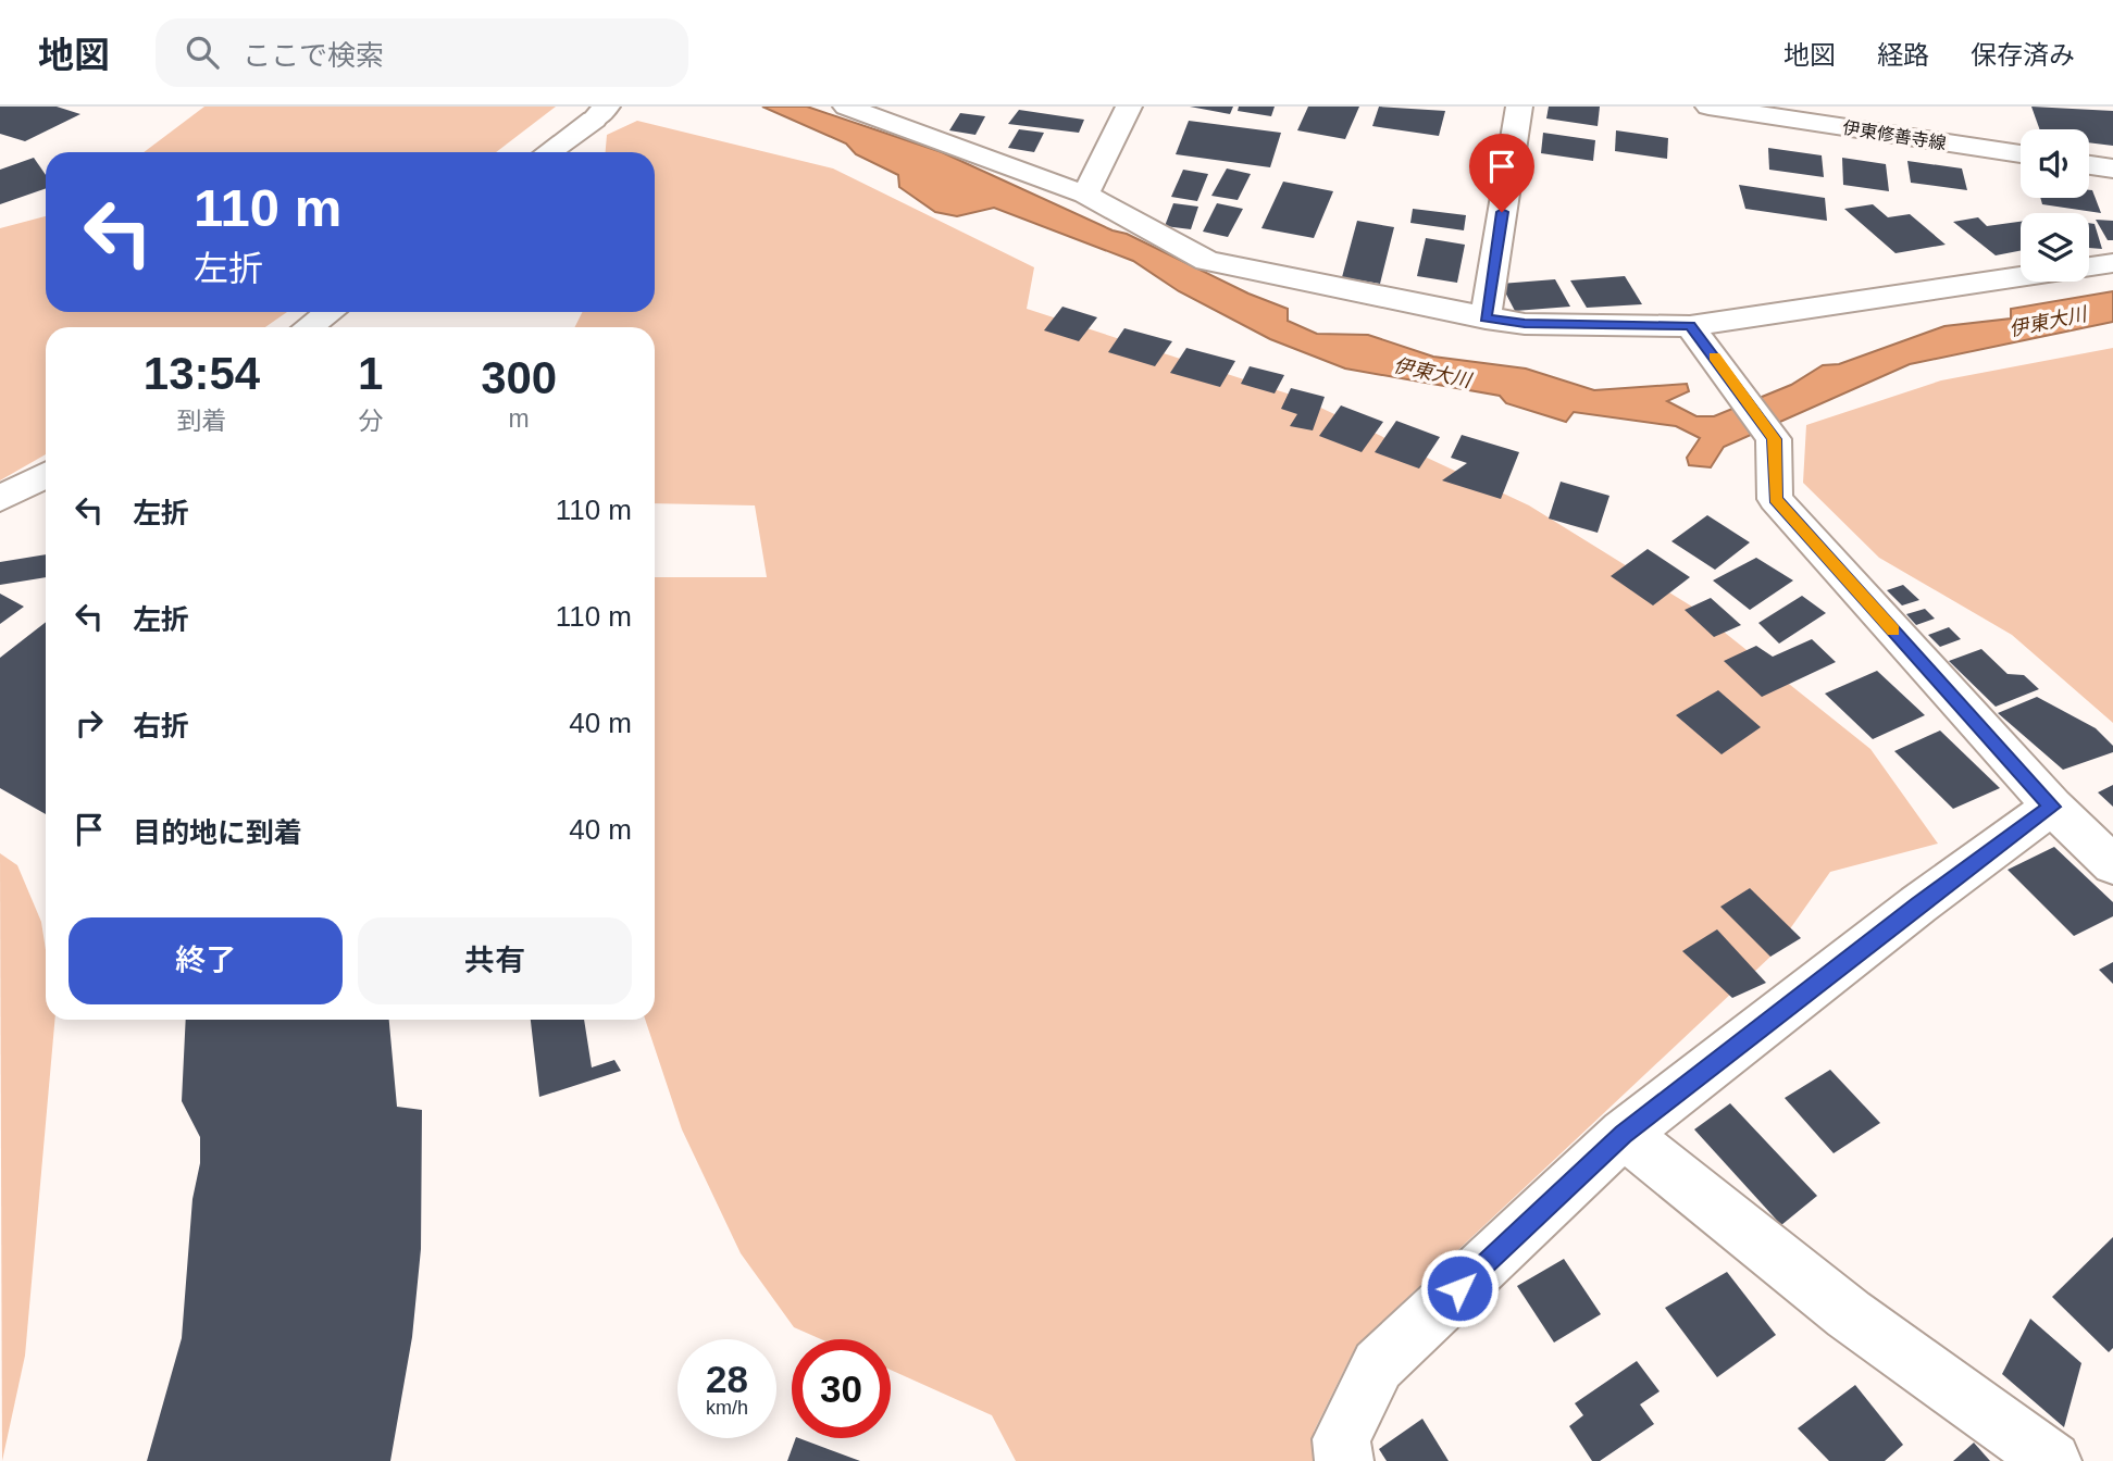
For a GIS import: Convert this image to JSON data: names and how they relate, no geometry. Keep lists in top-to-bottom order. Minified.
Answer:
{"streets":{"street":["伊東修善寺線"]},"water":["伊東大川"],"page":{"header":"地図","search":"ここで検索","nav":["地図","経路","保存済み"],"turn":["110 m","左折"],"eta":["13:54","到着","1","分","300","m"],"list":[{"name":"左折","value":"110 m"},{"name":"左折","value":"110 m"},{"name":"右折","value":"40 m"},{"name":"目的地に到着","value":"40 m"}],"buttons":["終了","共有"],"speed":"28 km/h","limit":"30"}}
